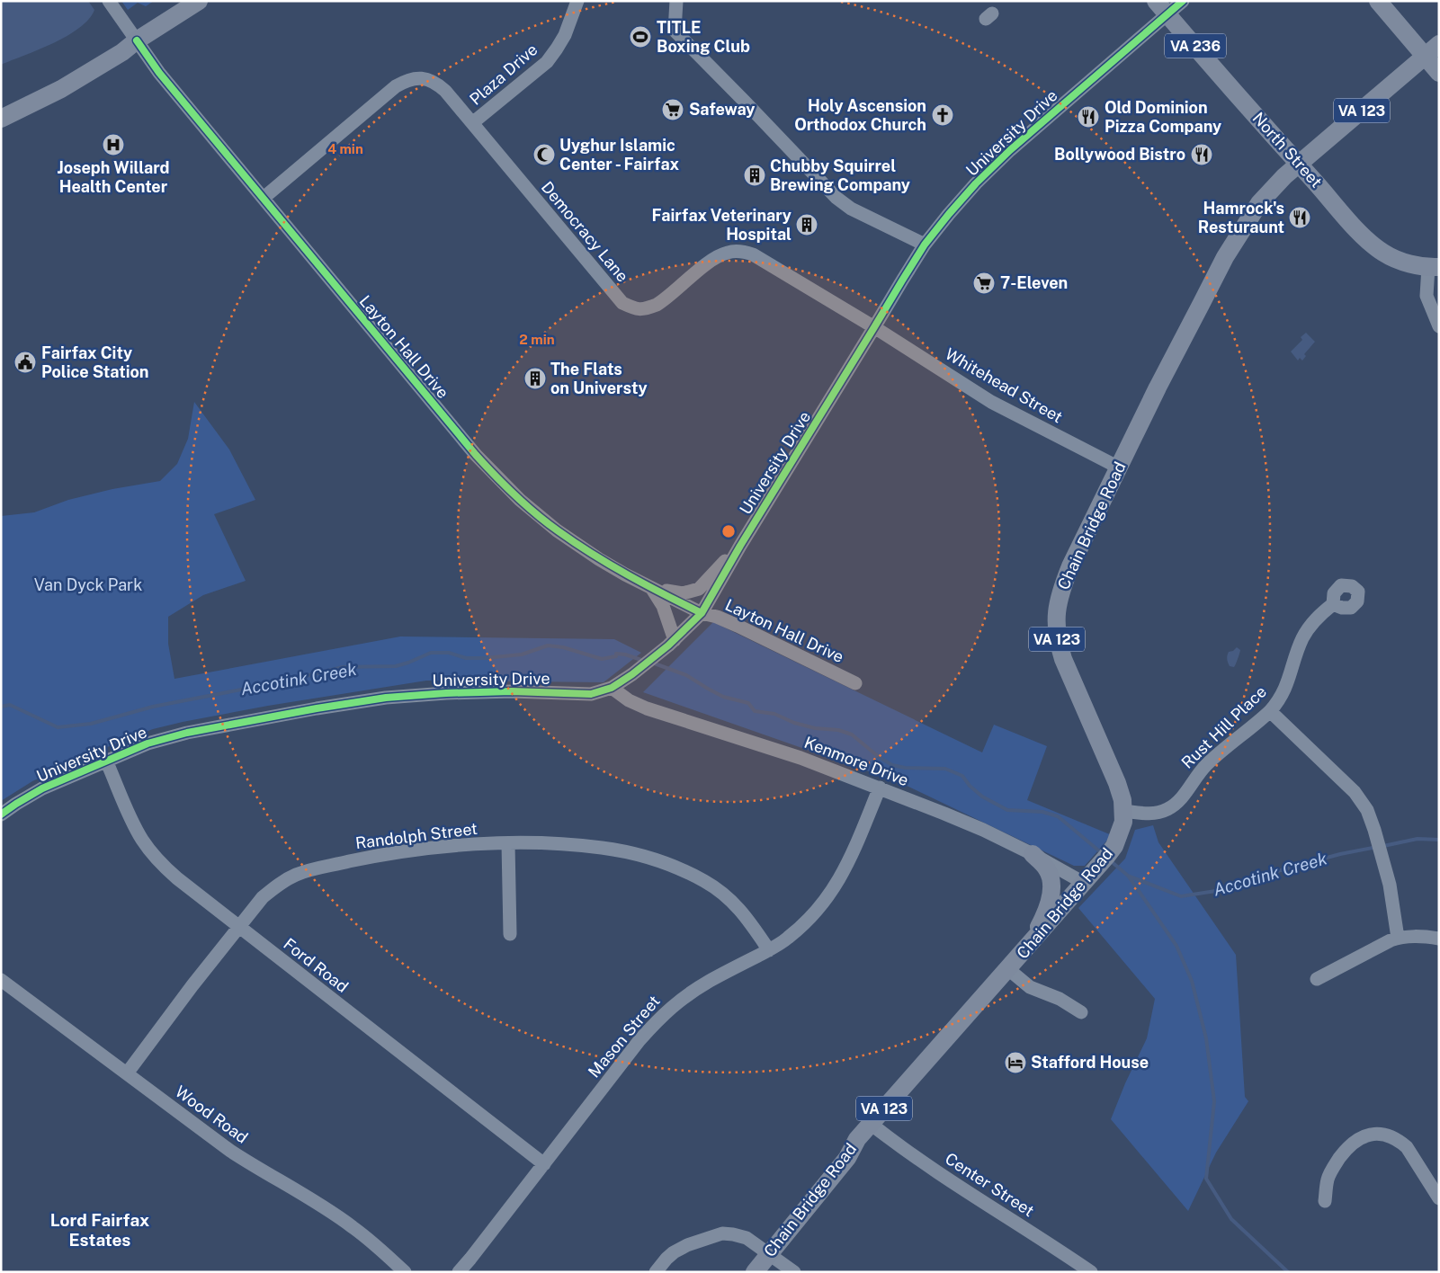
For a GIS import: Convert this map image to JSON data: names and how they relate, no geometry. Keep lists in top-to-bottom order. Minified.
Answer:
{"streets":{"main road":["VA 236","VA 123","North Street","Chain Bridge Road"],"street":["Plaza Drive","University Drive","Democracy Lane","Layton Hall Drive","Whitehead Street","Rust Hill Place","Kenmore Drive","Randolph Street","Ford Road","Mason Street","Wood Road","Center Street"]},"crossings":[["Plaza Drive","Democracy Lane"],["University Drive","North Street"],["University Drive","Democracy Lane"],["University Drive","Layton Hall Drive"],["University Drive","Whitehead Street"],["University Drive","Kenmore Drive"],["University Drive","Ford Road"],["North Street","Chain Bridge Road"],["Democracy Lane","Layton Hall Drive"],["Democracy Lane","Whitehead Street"],["Whitehead Street","Chain Bridge Road"],["Chain Bridge Road","Rust Hill Place"],["Chain Bridge Road","Kenmore Drive"],["Chain Bridge Road","Center Street"],["Kenmore Drive","Mason Street"],["Randolph Street","Ford Road"],["Randolph Street","Mason Street"],["Randolph Street","Wood Road"],["Ford Road","Mason Street"]],"districts":["Lord Fairfax Estates"],"water":["Accotink Creek"],"parks":["Van Dyck Park"],"places":{"sports":["TITLE Boxing Club"],"supermarket":["Safeway","7-Eleven"],"church":["Holy Ascension Orthodox Church"],"restaurant":["Old Dominion Pizza Company","Bollywood Bistro","Hamrock's Resturaunt"],"hospital":["Joseph Willard Health Center"],"mosque":["Uyghur Islamic Center - Fairfax"],"building":["Chubby Squirrel Brewing Company","Fairfax Veterinary Hospital","The Flats on Universty"],"public building":["Fairfax City Police Station"],"hotel":["Stafford House"]},"rings":["4 min","2 min"]}
